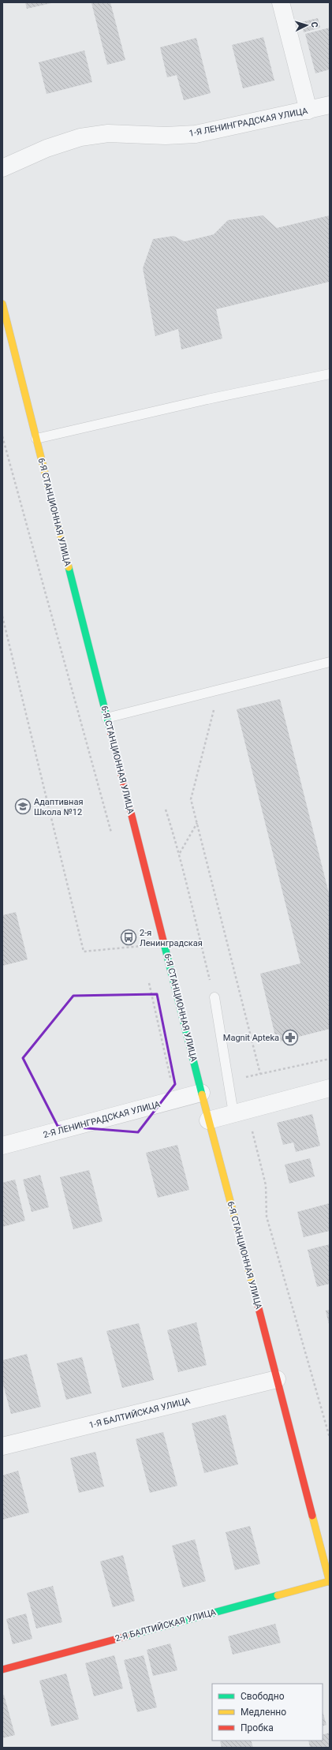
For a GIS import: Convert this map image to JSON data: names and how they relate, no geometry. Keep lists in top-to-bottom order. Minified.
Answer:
{"streets":{"main road":["6-Я СТАНЦИОННАЯ УЛИЦА","2-Я БАЛТИЙСКАЯ УЛИЦА"],"street":["1-Я ЛЕНИНГРАДСКАЯ УЛИЦА","2-Я ЛЕНИНГРАДСКАЯ УЛИЦА","1-Я БАЛТИЙСКАЯ УЛИЦА"]},"crossings":[["6-Я СТАНЦИОННАЯ УЛИЦА","2-Я ЛЕНИНГРАДСКАЯ УЛИЦА"],["6-Я СТАНЦИОННАЯ УЛИЦА","1-Я БАЛТИЙСКАЯ УЛИЦА"],["6-Я СТАНЦИОННАЯ УЛИЦА","2-Я БАЛТИЙСКАЯ УЛИЦА"]],"places":{"school or university":["Адаптивная Школа №12"],"bus stop":["2-я Ленинградская"],"pharmacy":["Magnit Apteka"]},"legend":["Свободно","Медленно","Пробка"],"north":"right"}
